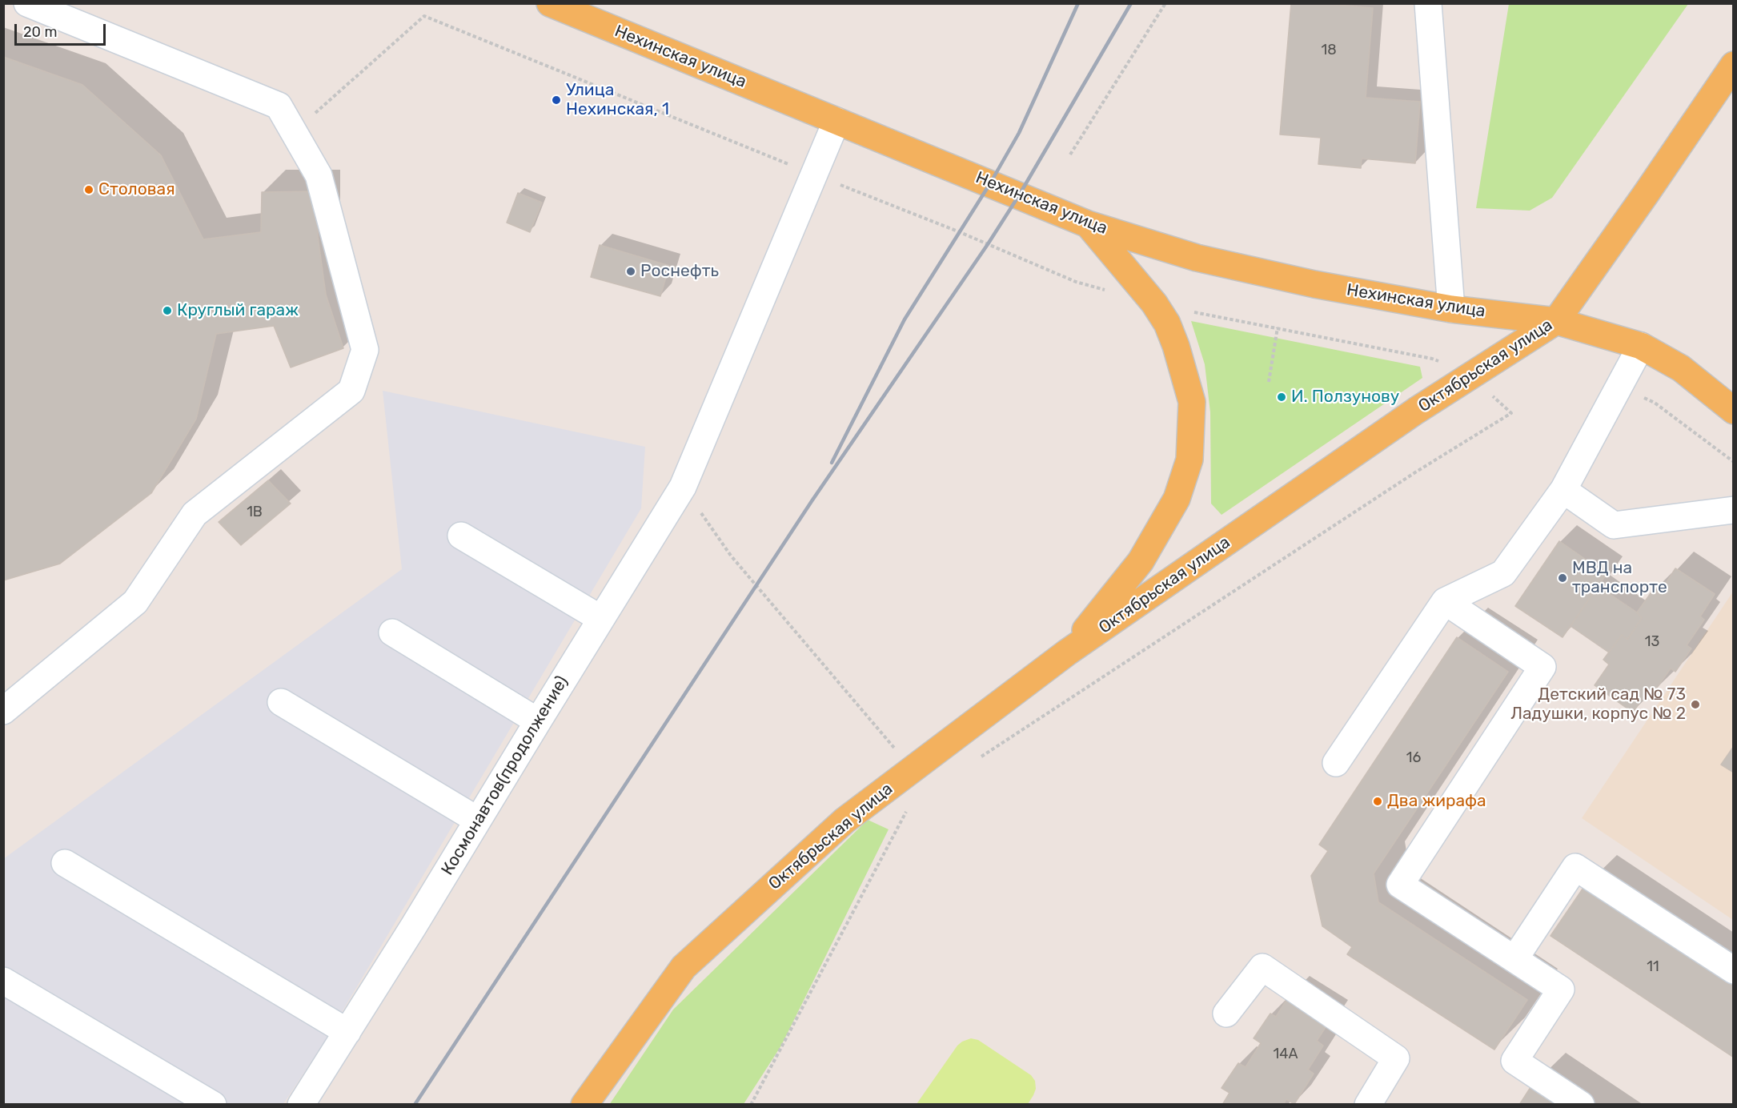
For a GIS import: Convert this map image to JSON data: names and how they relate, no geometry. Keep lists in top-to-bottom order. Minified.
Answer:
{"streets":{"main road":["Нехинская улица","Октябрьская улица"],"lane":["Космонавтов(продолжение)"]},"crossings":[["Нехинская улица","Октябрьская улица"],["Нехинская улица","Космонавтов(продолжение)"]],"places":["Улица Нехинская, 1","Столовая","Роснефть","Круглый гараж","И. Ползунову","МВД на транспорте","Детский сад № 73 Ладушки, корпус № 2","Два жирафа"],"house_numbers":["18","1В","13","16","11","14А"],"scale_bar":"20 m"}
